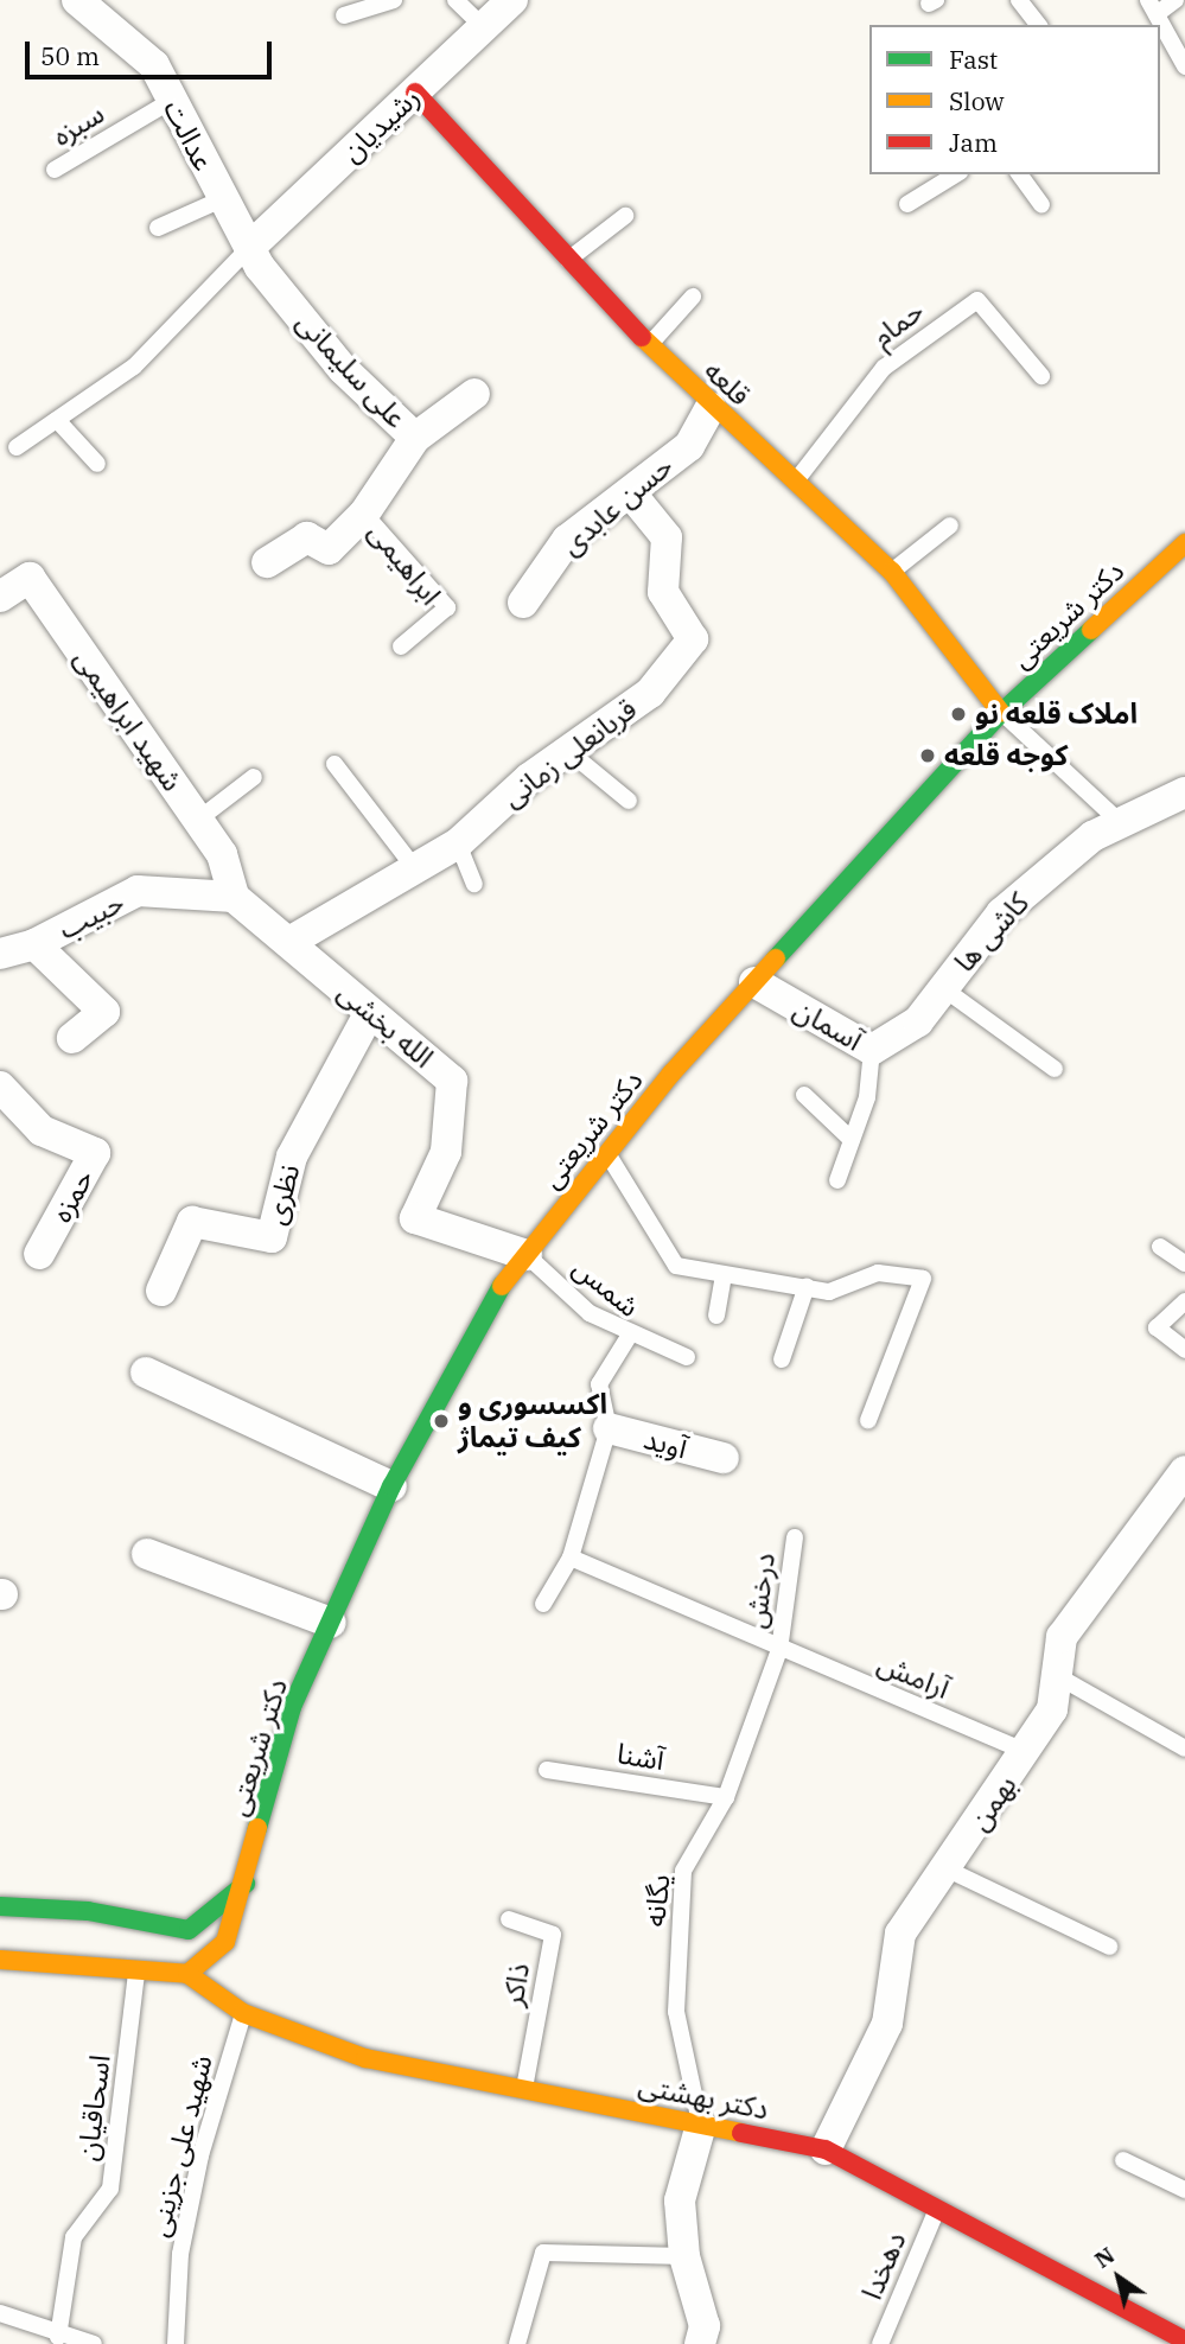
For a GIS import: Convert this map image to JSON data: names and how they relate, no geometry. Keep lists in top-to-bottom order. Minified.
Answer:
{"streets":{"main road":["قلعه","دکتر شریعتی","دکتر بهشتی"],"street":["رشیدیان","عدالت","علی سلیمانی","حسن عابدی","شهید ابراهیمی","قربانعلی زمانی","حبیب","کاشی ها","الله بخشی","آسمان","نظری","حمزه","آوید","بهمن"],"lane":["سبزه","حمام","ابراهیمی","شمس","درخش","آرامش","آشنا","یگانه","ذاکر","اسحاقیان","شهید علی جزینی","دهخدا"]},"crossings":[["سبزه","عدالت"],["رشیدیان","عدالت"],["رشیدیان","علی سلیمانی"],["رشیدیان","قلعه"],["عدالت","علی سلیمانی"],["حمام","قلعه"],["علی سلیمانی","ابراهیمی"],["قلعه","حسن عابدی"],["قلعه","دکتر شریعتی"],["حسن عابدی","قربانعلی زمانی"],["دکتر شریعتی","الله بخشی"],["دکتر شریعتی","آسمان"],["دکتر شریعتی","شمس"],["دکتر شریعتی","دکتر بهشتی"],["شهید ابراهیمی","حبیب"],["شهید ابراهیمی","الله بخشی"],["قربانعلی زمانی","الله بخشی"],["حبیب","الله بخشی"],["کاشی ها","آسمان"],["الله بخشی","نظری"],["الله بخشی","شمس"],["شمس","آوید"],["درخش","آرامش"],["درخش","یگانه"],["آرامش","بهمن"],["آرامش","یگانه"],["آشنا","یگانه"],["بهمن","دکتر بهشتی"],["یگانه","دکتر بهشتی"],["ذاکر","دکتر بهشتی"],["دکتر بهشتی","شهید علی جزینی"],["دکتر بهشتی","دهخدا"]],"places":["املاک قلعه نو","کوجه قلعه","اکسسوری و کیف تیماژ"],"legend":["Fast","Slow","Jam"],"scale_bar":"50 m","north":"top left"}
